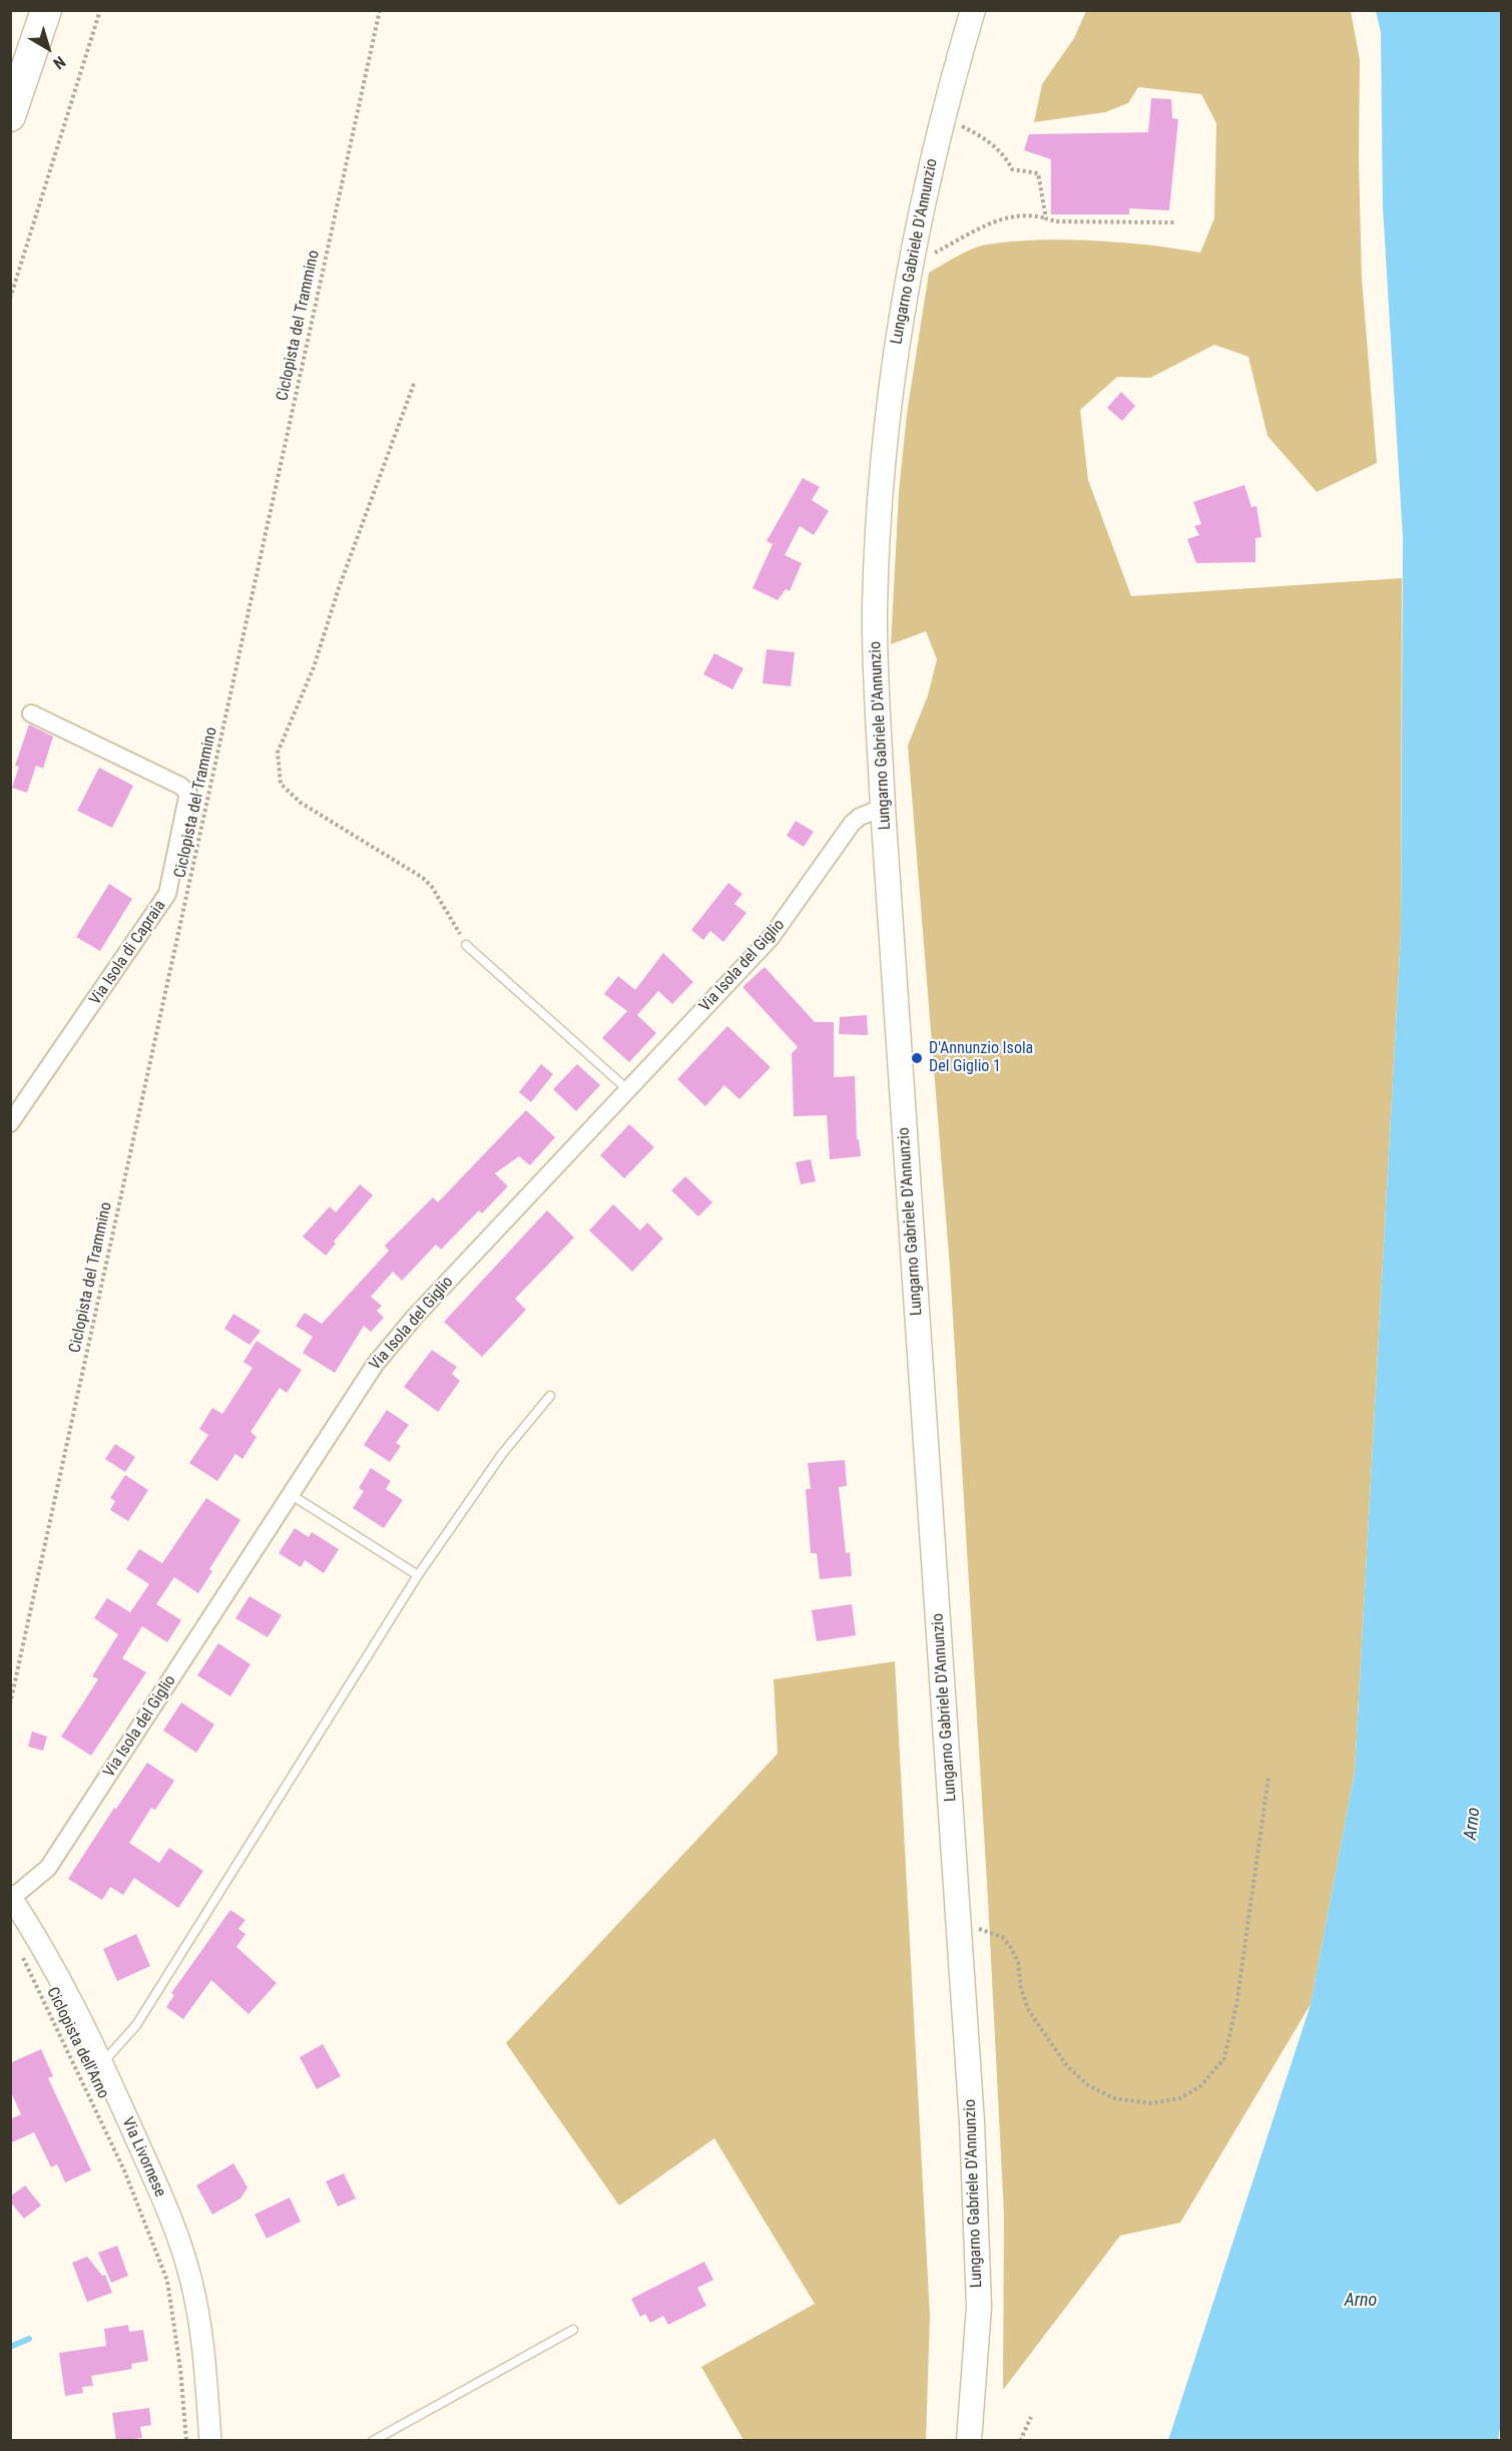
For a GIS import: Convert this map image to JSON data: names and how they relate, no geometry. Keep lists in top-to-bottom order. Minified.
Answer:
{"streets":{"main road":["Lungarno Gabriele D'Annunzio"],"street":["Via Isola di Capraia","Via Isola del Giglio","Via Livornese"],"path":["Ciclopista del Trammino","Ciclopista dell'Arno"]},"crossings":[["Lungarno Gabriele D'Annunzio","Via Isola del Giglio"],["Via Isola del Giglio","Via Livornese"]],"water":["Arno"],"places":["D'Annunzio Isola Del Giglio 1"],"north":"bottom right"}
